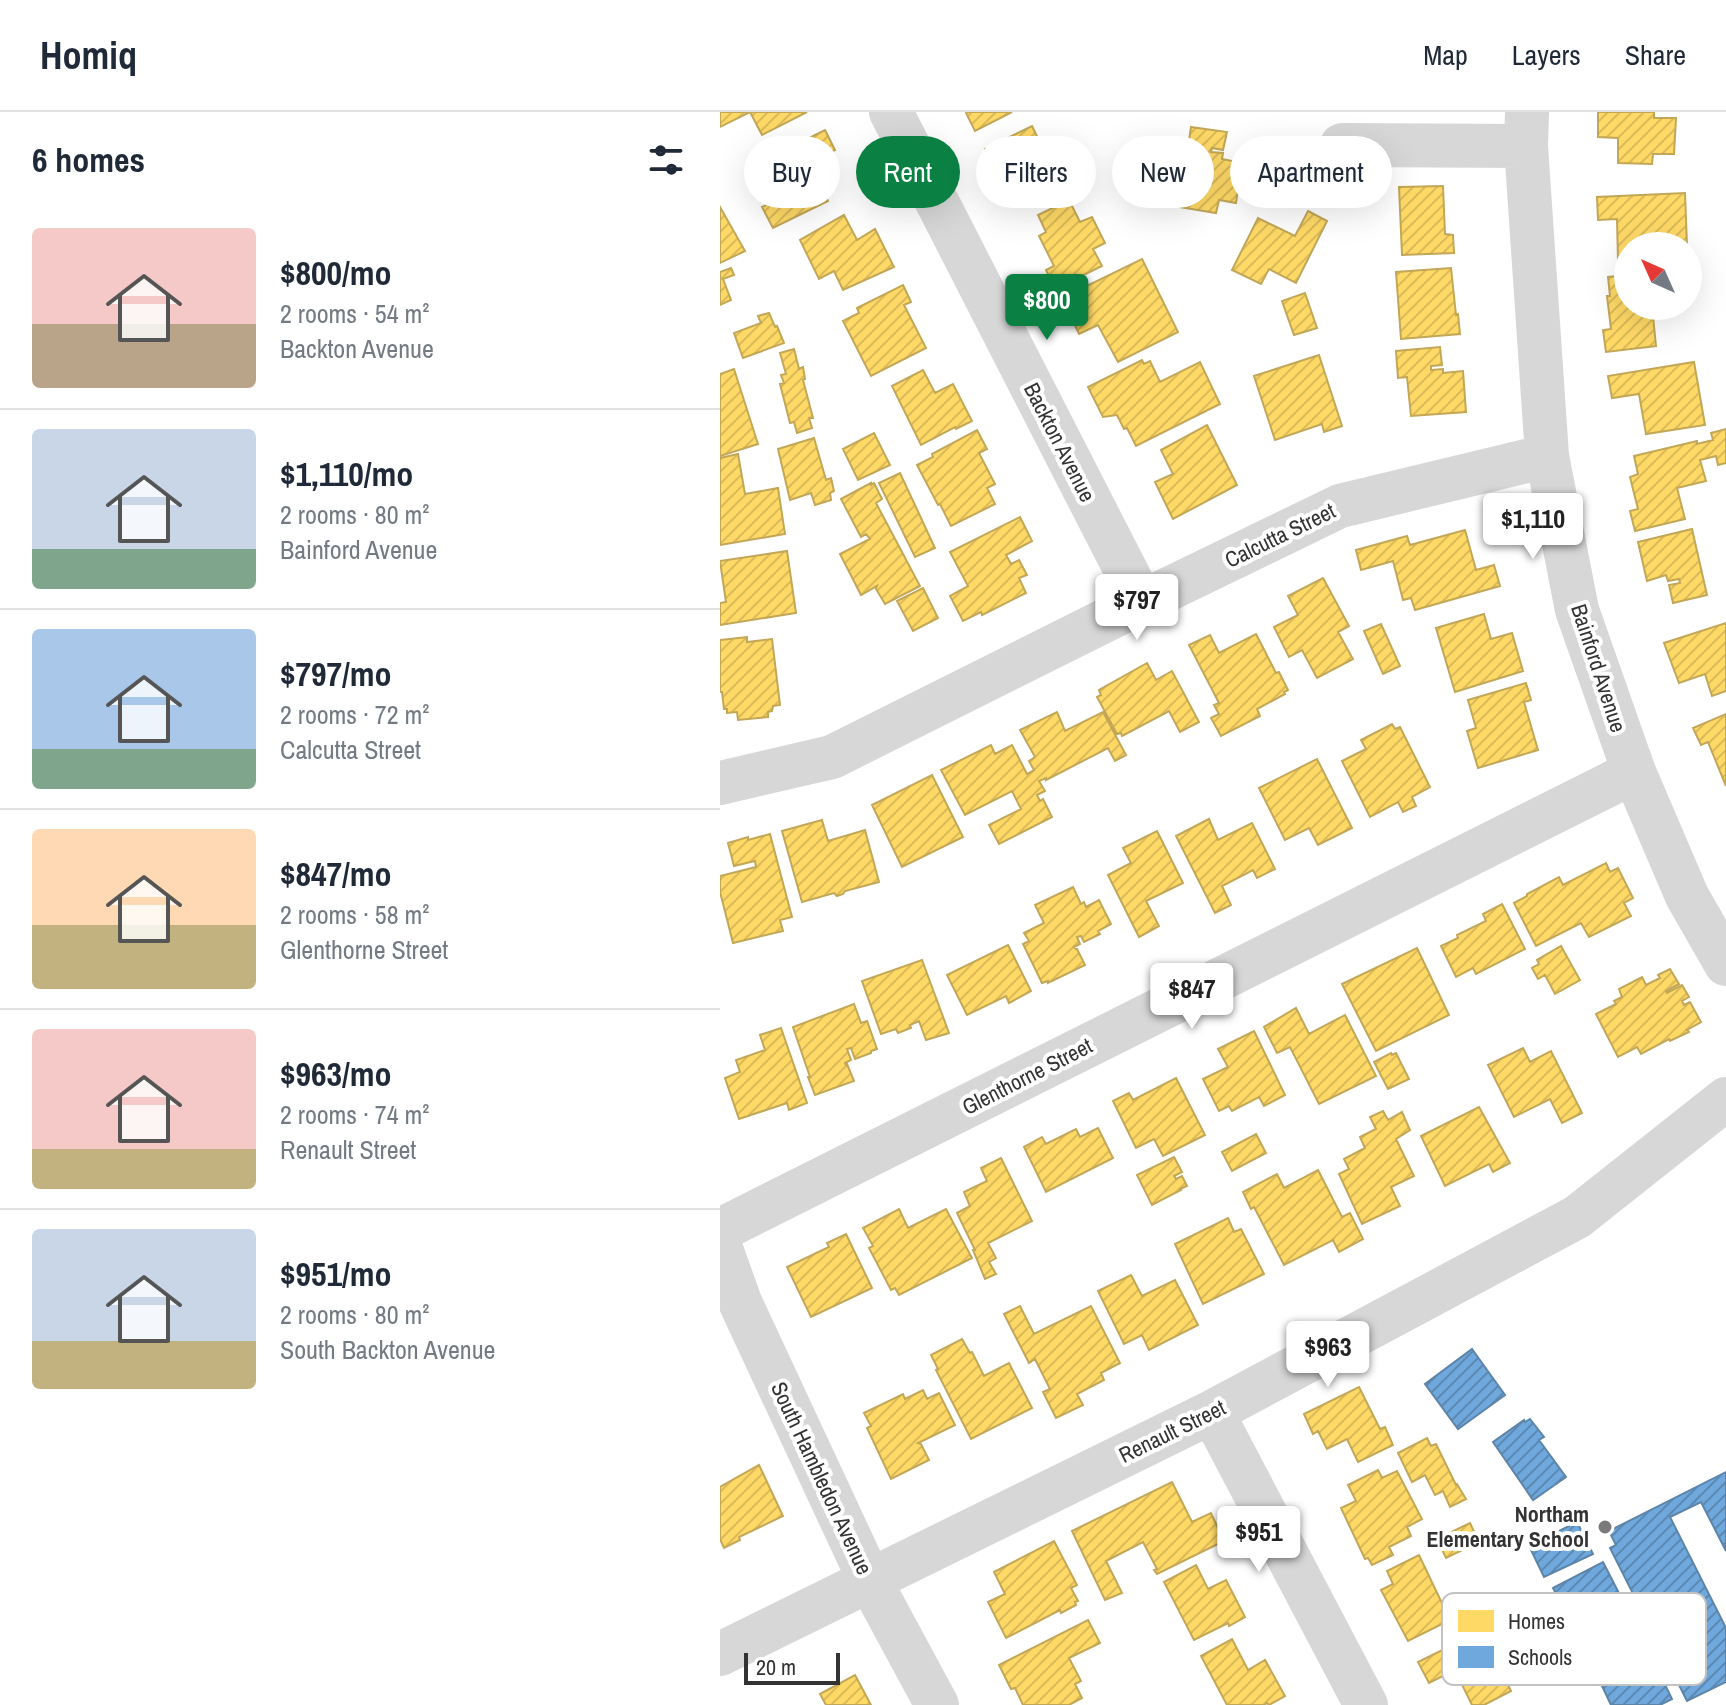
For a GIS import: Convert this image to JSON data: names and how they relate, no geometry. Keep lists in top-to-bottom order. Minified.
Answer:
{"streets":{"street":["Backton Avenue","Calcutta Street","Bainford Avenue","Glenthorne Street","Renault Street","South Hambledon Avenue"]},"crossings":[["Backton Avenue","Calcutta Street"],["Calcutta Street","Bainford Avenue"],["Bainford Avenue","Glenthorne Street"],["Renault Street","South Hambledon Avenue"]],"places":["Northam Elementary School"],"legend":["Homes","Schools"],"scale_bar":"20 m","north":"top left","page":{"header":"Homiq","nav":["Map","Layers","Share"],"heading":"6 homes","chip":["Buy","Rent","Filters","New","Apartment"],"list":[{"name":"$800/mo","note":"2 rooms · 54 m² · Backton Avenue"},{"name":"$1,110/mo","note":"2 rooms · 80 m² · Bainford Avenue"},{"name":"$797/mo","note":"2 rooms · 72 m² · Calcutta Street"},{"name":"$847/mo","note":"2 rooms · 58 m² · Glenthorne Street"},{"name":"$963/mo","note":"2 rooms · 74 m² · Renault Street"},{"name":"$951/mo","note":"2 rooms · 80 m² · South Backton Avenue"}],"price":["$800","$1,110","$797","$847","$963","$951"],"scale":"20 m"}}
